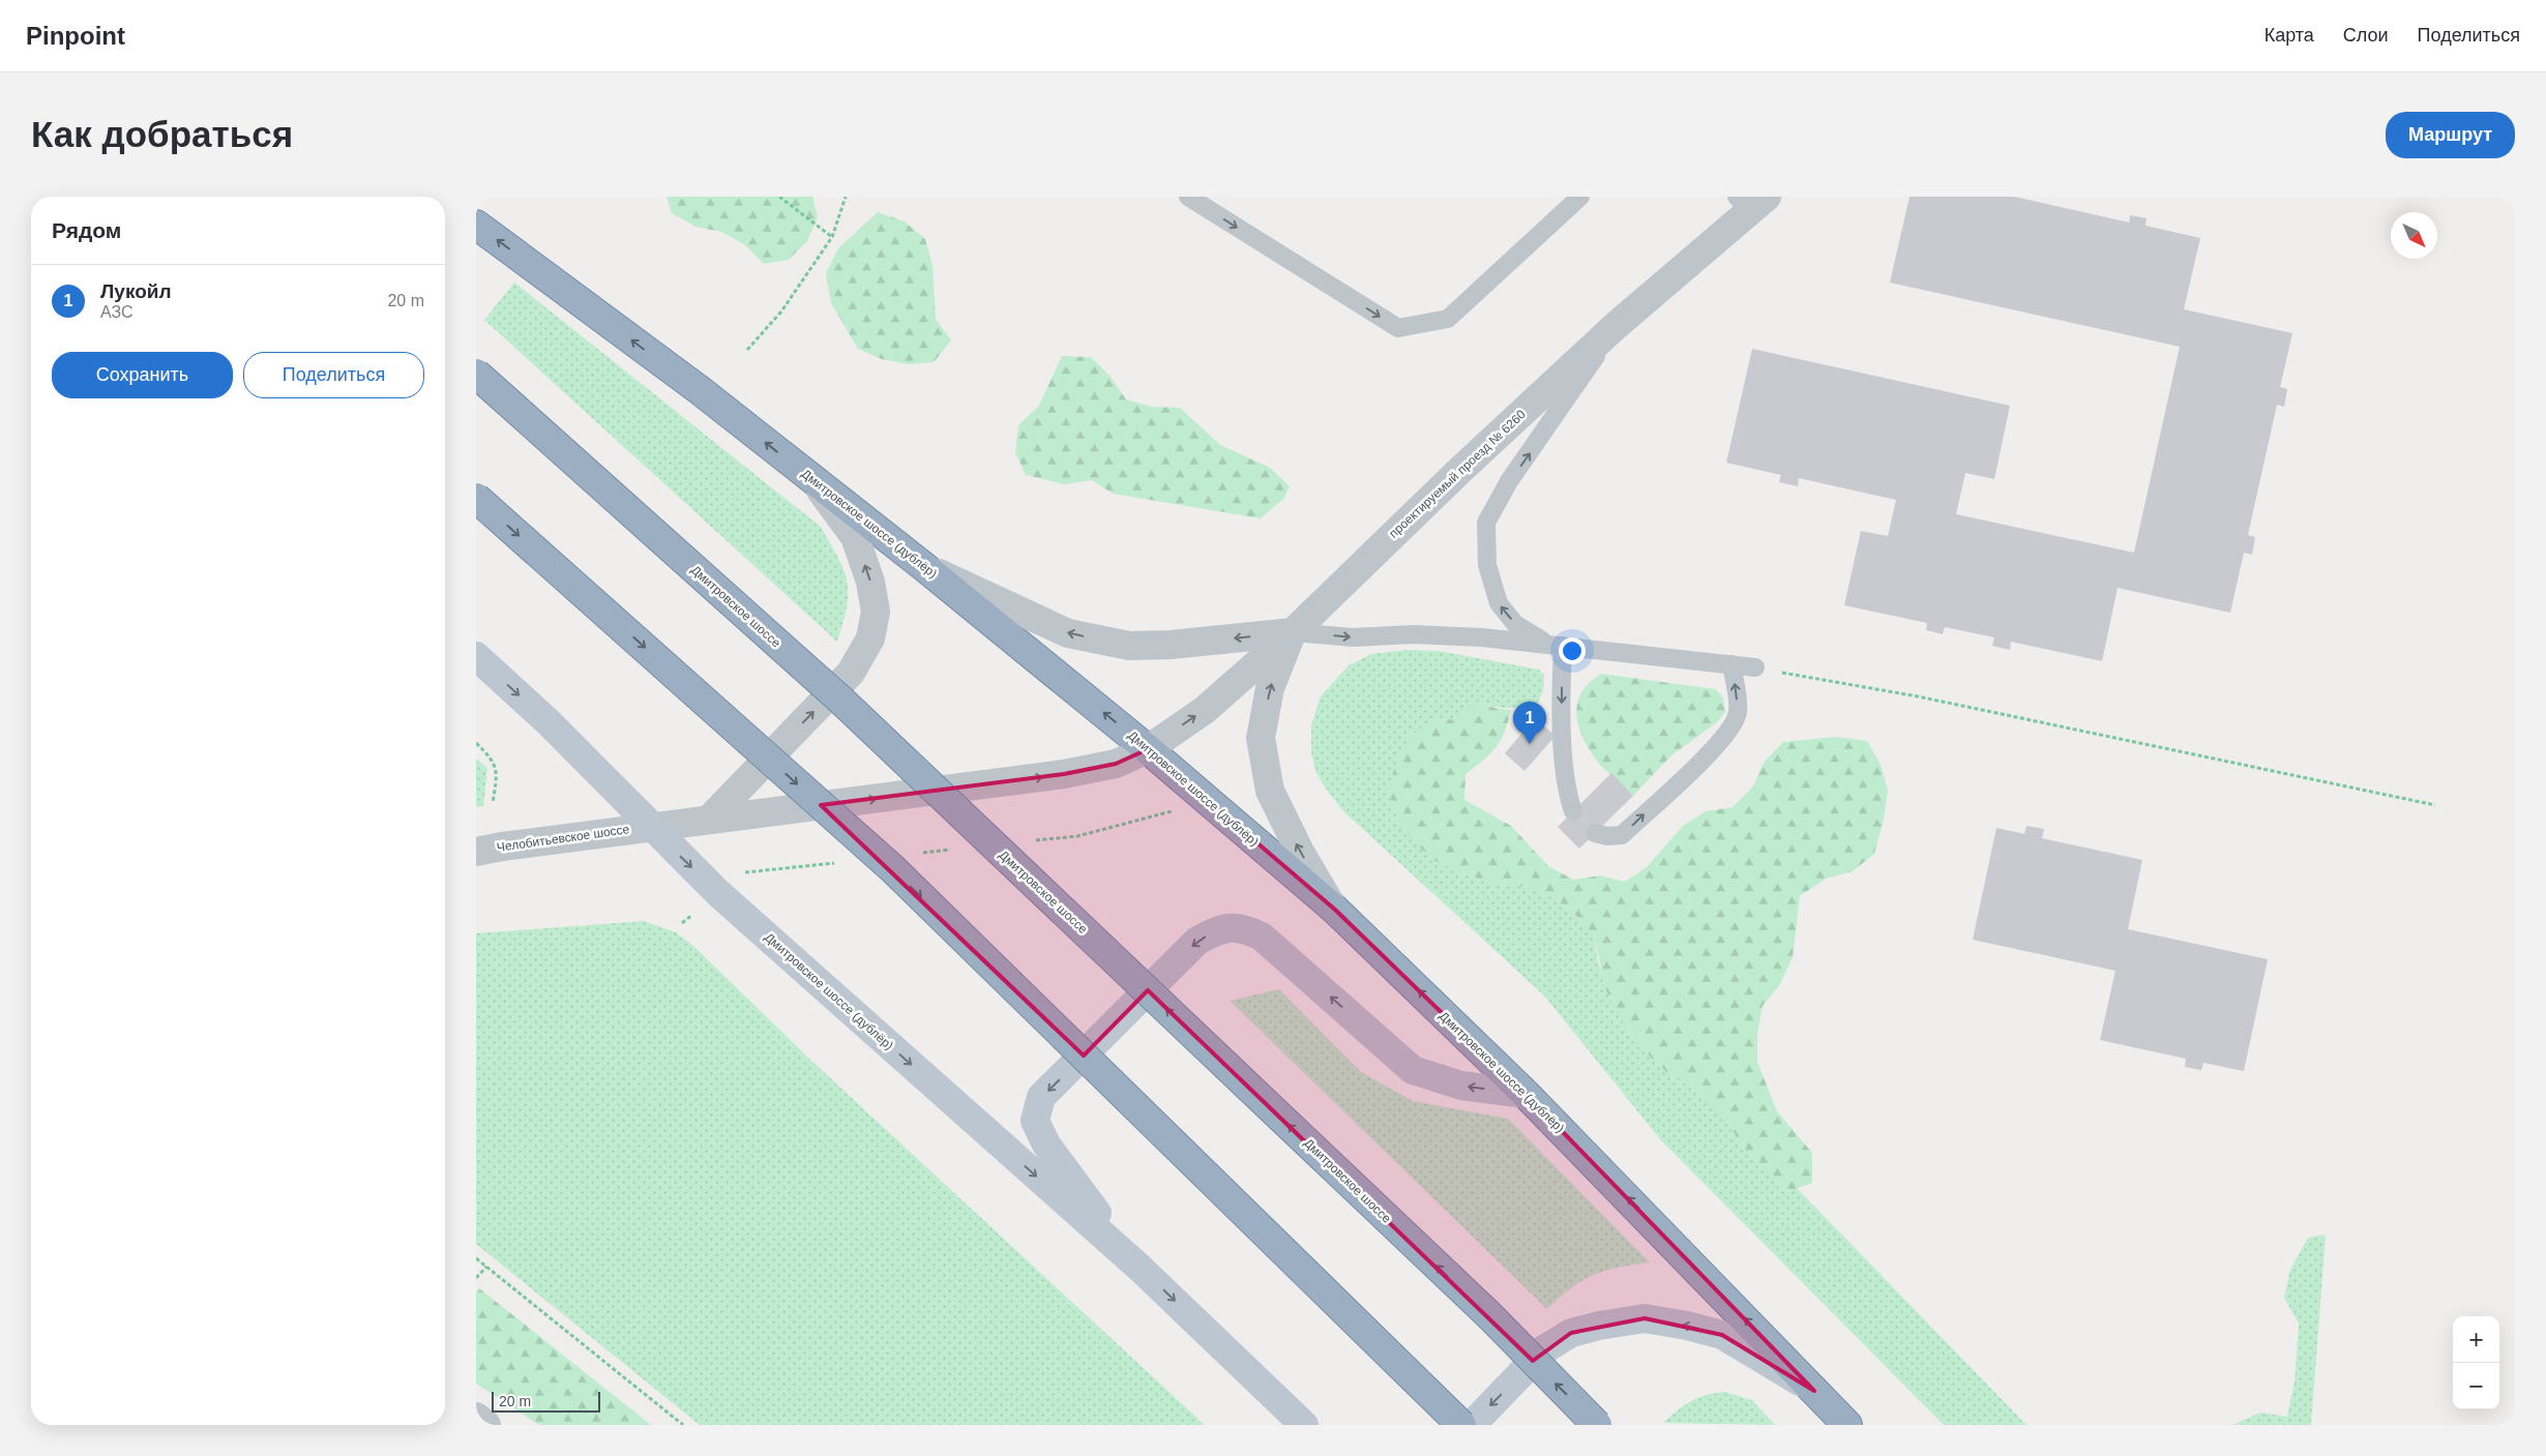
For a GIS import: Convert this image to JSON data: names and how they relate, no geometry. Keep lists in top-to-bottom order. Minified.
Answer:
{"streets":{"highway":["Дмитровское шоссе (дублёр)","Дмитровское шоссе"],"street":["проектируемый проезд № 6260","Челобитьевское шоссе"]},"crossings":[["проектируемый проезд № 6260","Дмитровское шоссе (дублёр)"],["проектируемый проезд № 6260","Челобитьевское шоссе"],["Дмитровское шоссе (дублёр)","Челобитьевское шоссе"]],"one_way":["проектируемый проезд № 6260"],"scale_bar":"20 m","north":"bottom right","page":{"header":"Pinpoint","nav":["Карта","Слои","Поделиться"],"buttons":["Маршрут",["Сохранить","Поделиться"]],"title":"Как добраться","heading":"Рядом","list":[{"mark":"1","name":"Лукойл","note":"АЗС","value":"20 m"}],"pins":"1","map_buttons":["+","−"],"scale":"20 m"}}
